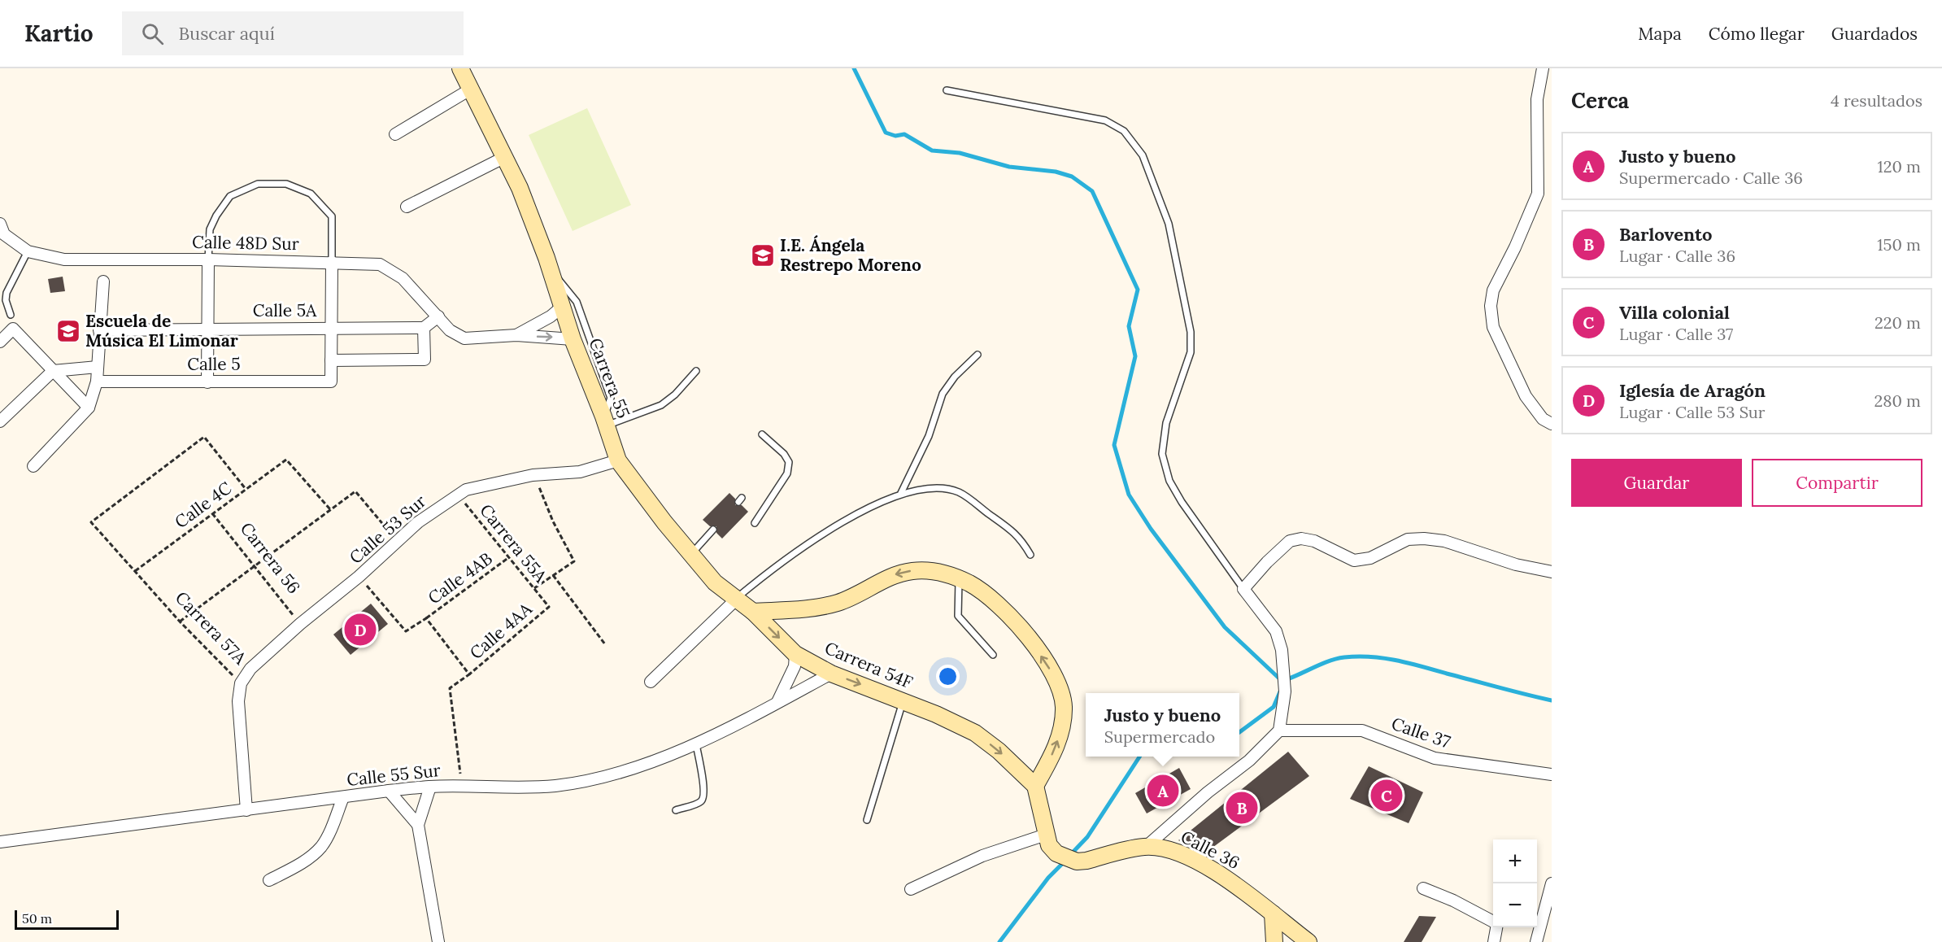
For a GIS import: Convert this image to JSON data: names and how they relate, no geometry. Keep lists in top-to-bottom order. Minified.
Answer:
{"streets":{"main road":["Carrera 55","Carrera 54F","Calle 36"],"street":["Calle 48D Sur","Calle 5A","Calle 5","Calle 53 Sur","Carrera 57A","Calle 37","Calle 55 Sur"],"path":["Calle 4C","Carrera 55A","Carrera 56","Calle 4AB","Calle 4AA"]},"crossings":[["Carrera 55","Calle 53 Sur"],["Carrera 55","Carrera 54F"],["Calle 4C","Carrera 56"],["Calle 4C","Carrera 57A"],["Calle 53 Sur","Carrera 55A"],["Calle 53 Sur","Carrera 56"],["Calle 53 Sur","Calle 4AB"],["Calle 53 Sur","Carrera 57A"],["Calle 53 Sur","Calle 4AA"],["Carrera 55A","Calle 4AB"],["Carrera 55A","Calle 4AA"],["Carrera 57A","Calle 55 Sur"],["Calle 4AA","Calle 55 Sur"],["Carrera 54F","Calle 55 Sur"]],"one_way":["Carrera 54F"],"places":{"school or university":["I.E. Ángela Restrepo Moreno","Escuela de Música El Limonar"]},"scale_bar":"50 m","page":{"header":"Kartio","search":"Buscar aquí","nav":["Mapa","Cómo llegar","Guardados"],"heading":["Cerca","4 resultados"],"list":[{"mark":"A","name":"Justo y bueno","note":"Supermercado · Calle 36","value":"120 m"},{"mark":"B","name":"Barlovento","note":"Lugar · Calle 36","value":"150 m"},{"mark":"C","name":"Villa colonial","note":"Lugar · Calle 37","value":"220 m"},{"mark":"D","name":"Iglesía de Aragón","note":"Lugar · Calle 53 Sur","value":"280 m"}],"buttons":["Guardar","Compartir"],"pins":["D","A","C","B"],"popup":["Justo y bueno","Supermercado"],"map_buttons":["+","−"],"scale":"50 m"}}
